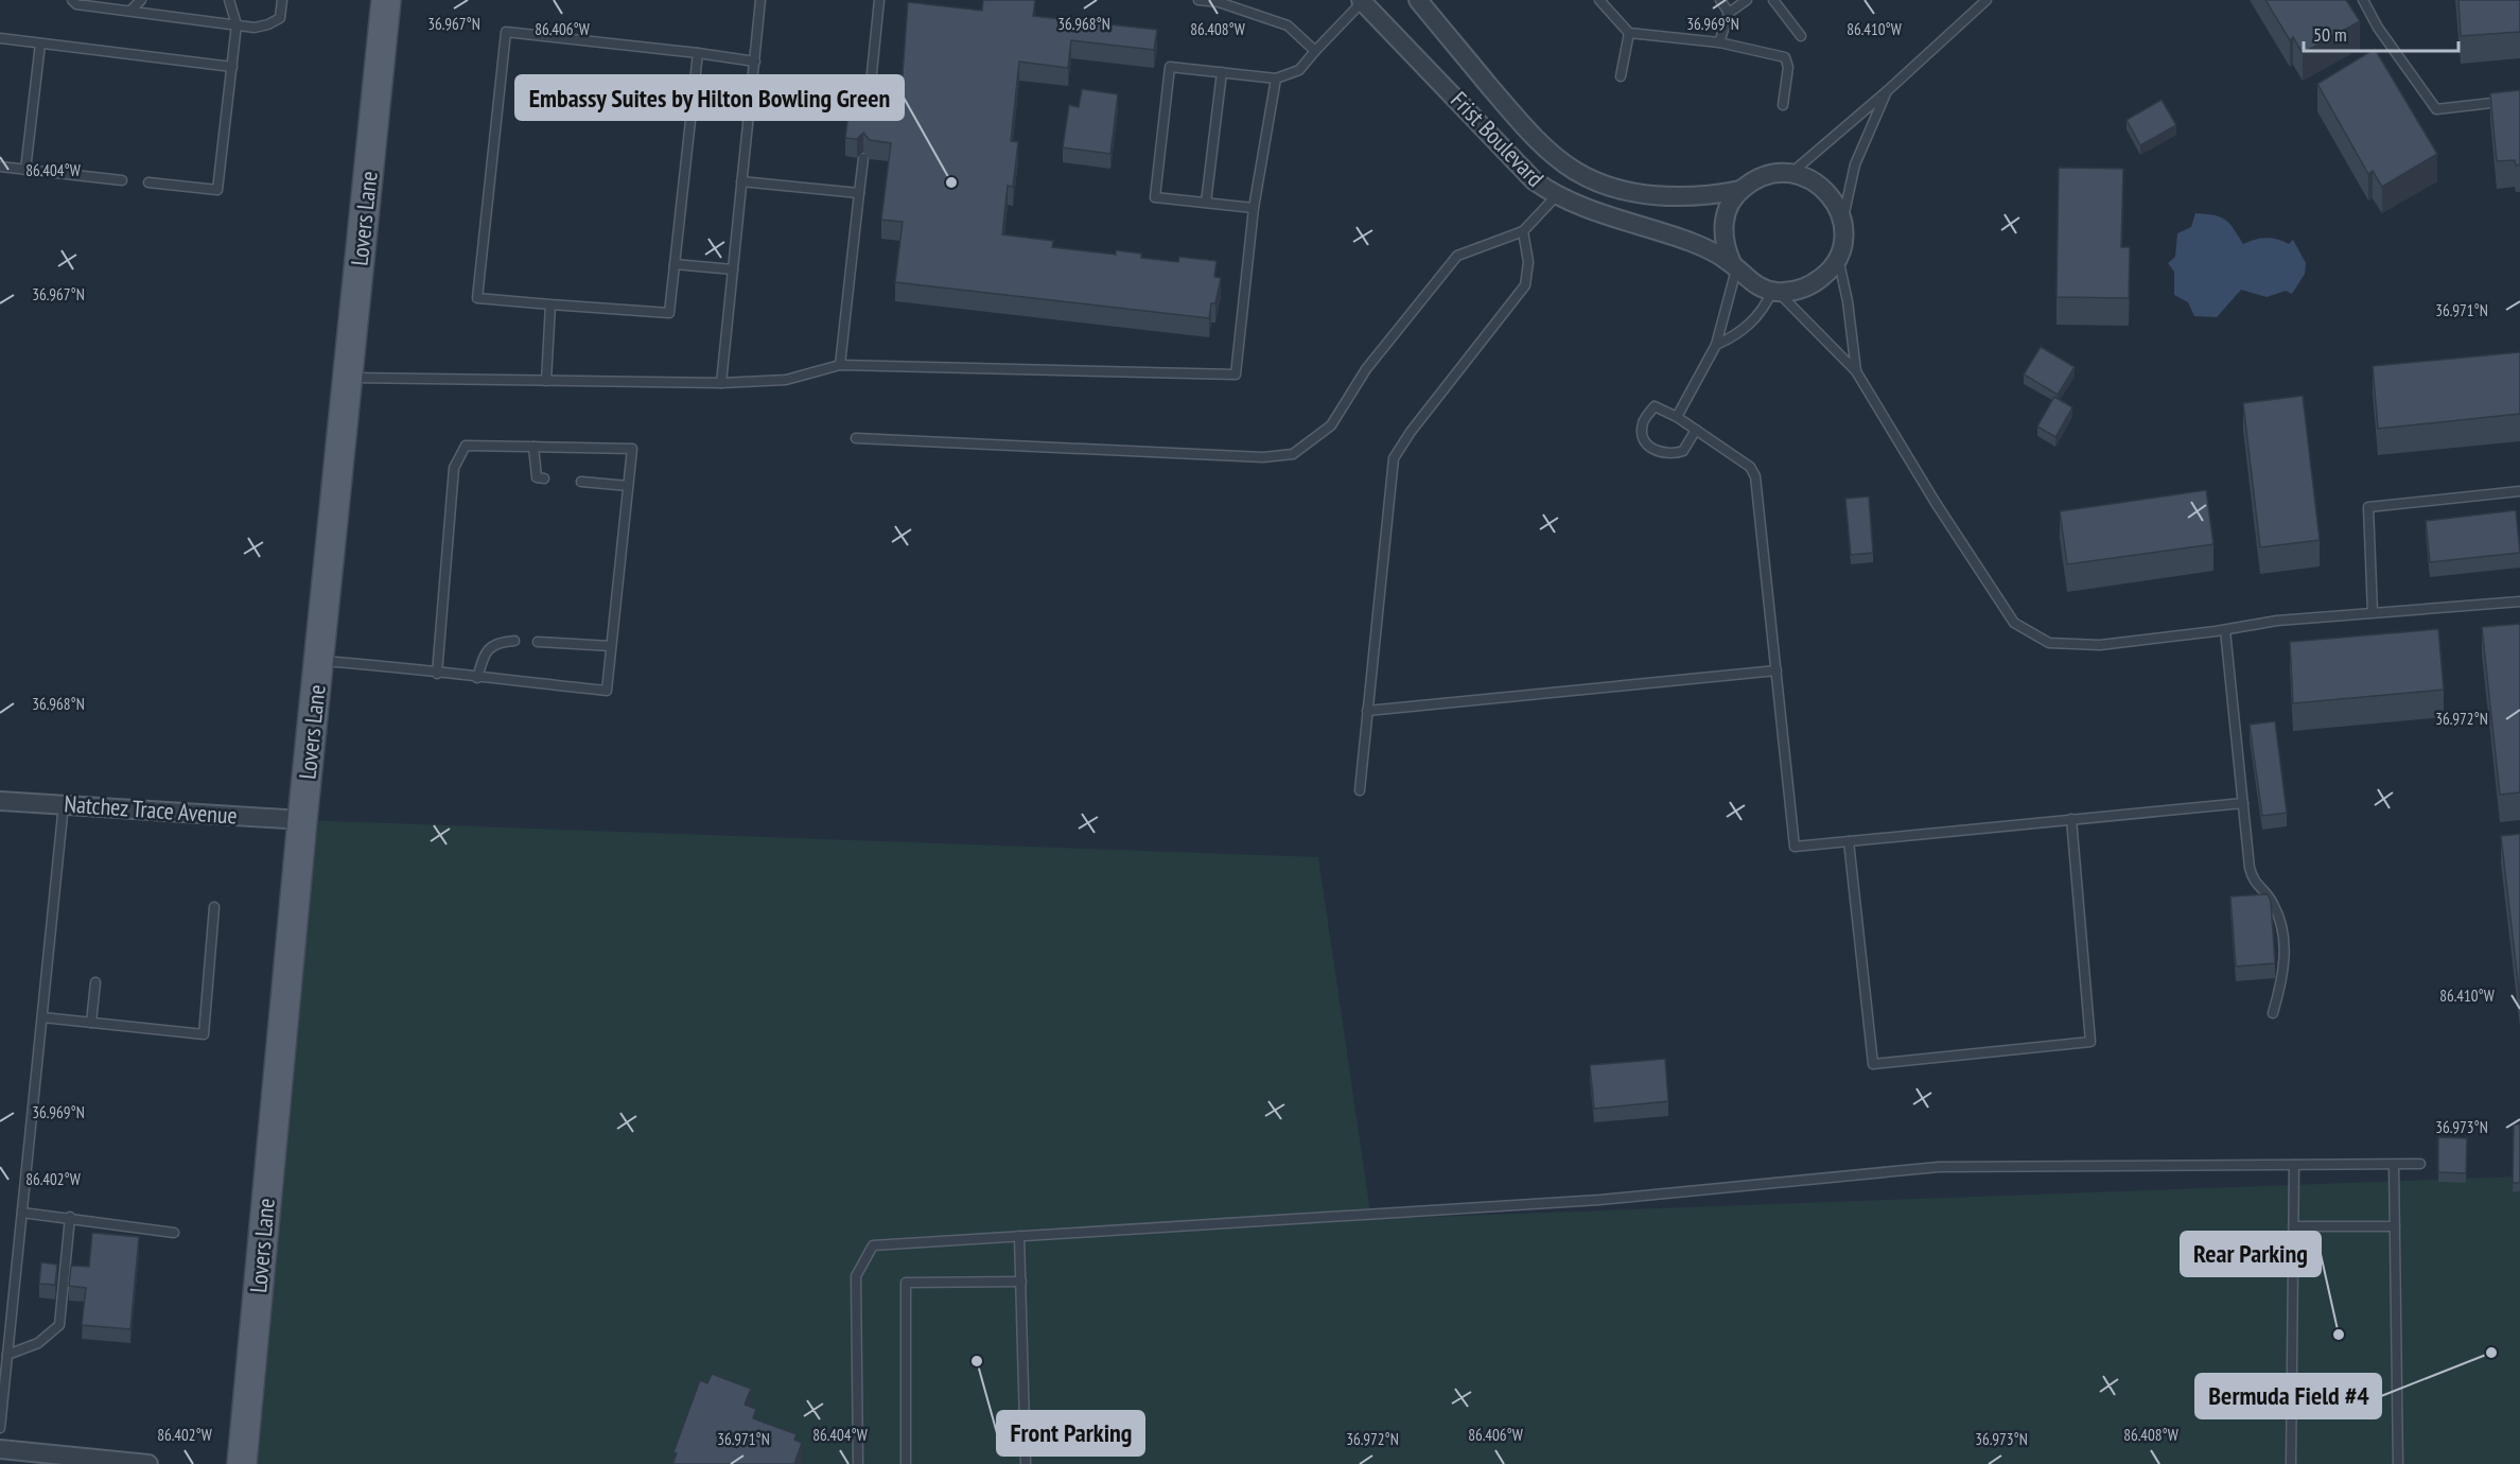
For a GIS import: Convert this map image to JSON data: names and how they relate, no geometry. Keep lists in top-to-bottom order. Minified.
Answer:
{"streets":{"main road":["Lovers Lane"],"street":["Frist Boulevard","Natchez Trace Avenue"]},"crossings":[["Lovers Lane","Natchez Trace Avenue"]],"places":["Embassy Suites by Hilton Bowling Green","Rear Parking","Bermuda Field #4","Front Parking"],"scale_bar":"50 m","coordinates":["36.967°N","36.968°N","36.969°N","86.406°W","86.408°W","86.410°W","86.404°W","36.971°N","36.972°N","36.973°N","86.402°W"]}
